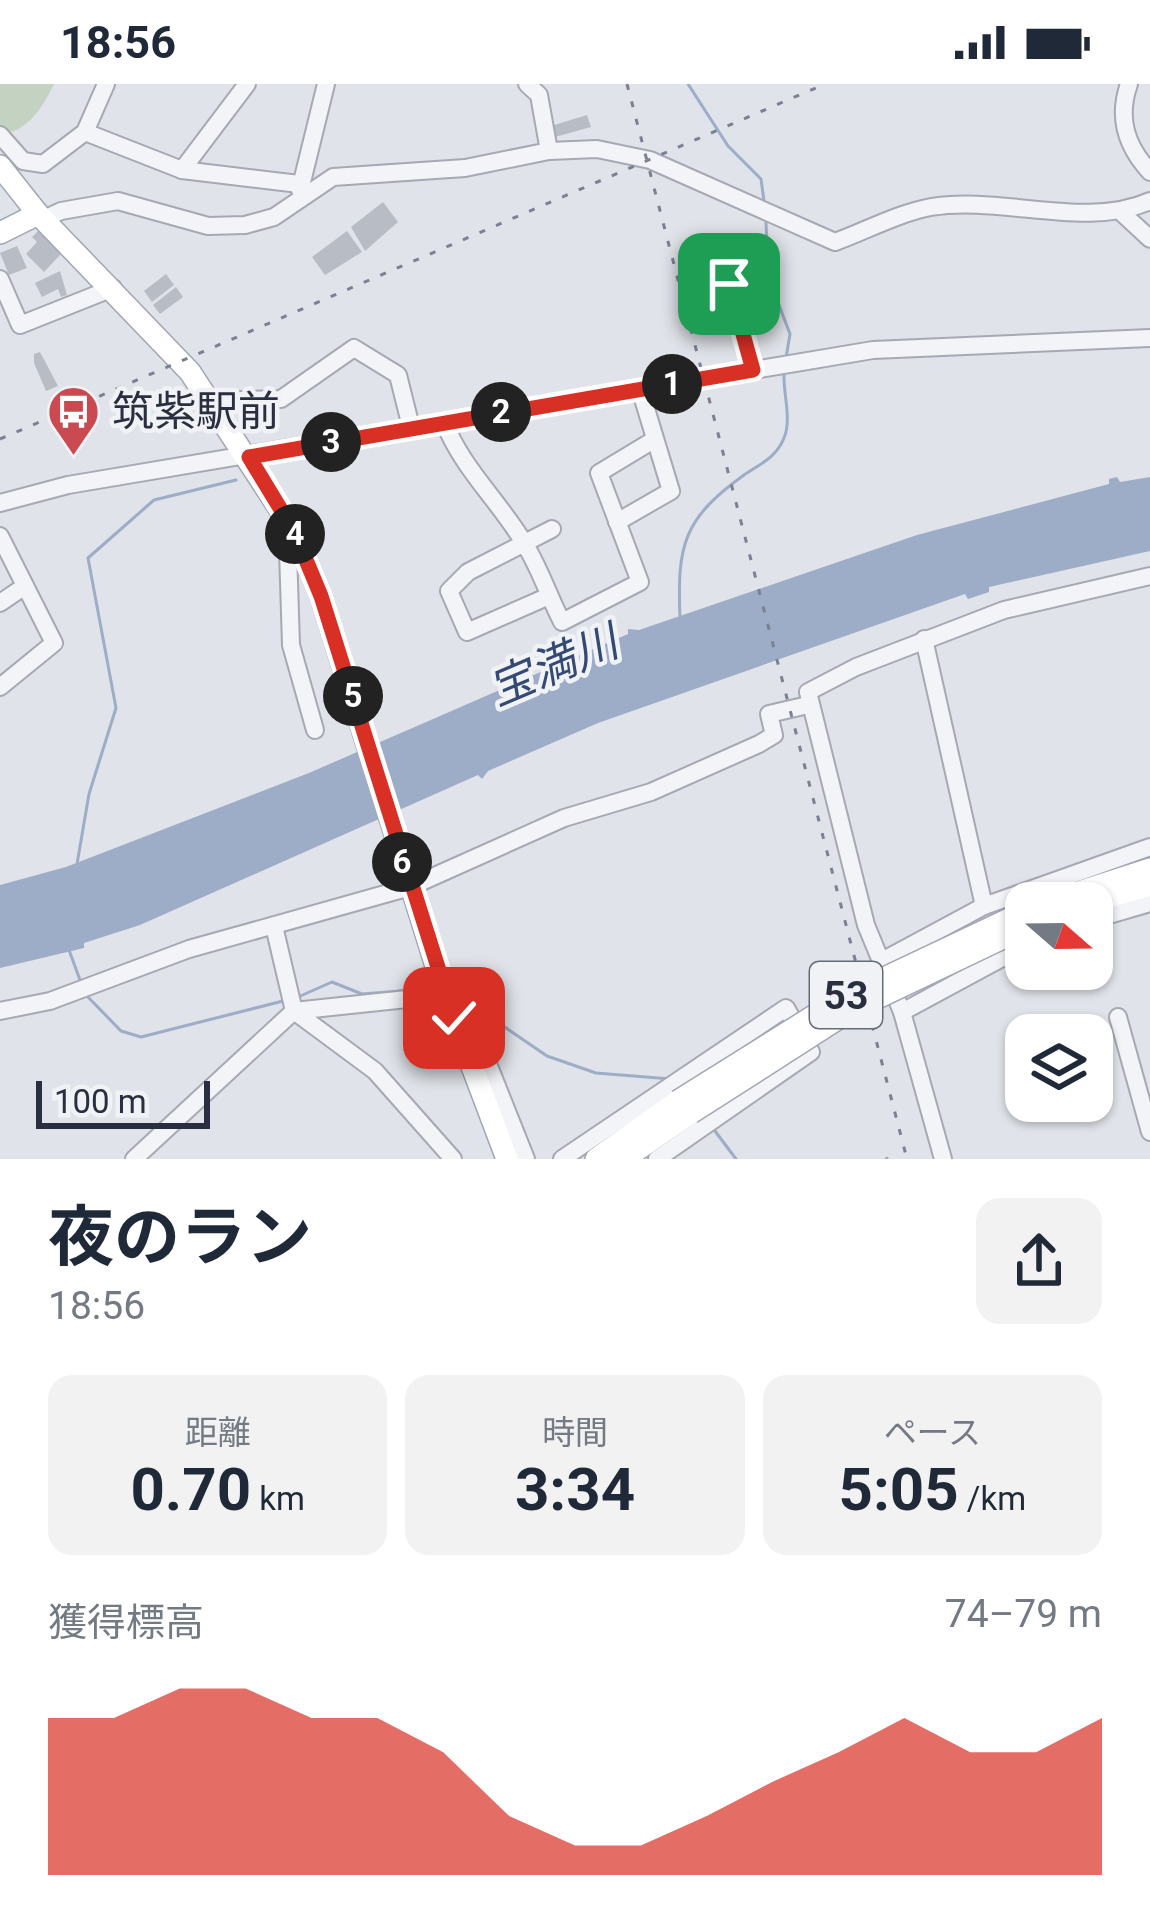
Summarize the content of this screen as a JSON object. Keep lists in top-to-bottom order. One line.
{"streets":{"main road":["53"]},"water":["宝満川"],"places":{"bus stop":["筑紫駅前"]},"scale_bar":"100 m","north":"right","page":{"status":"18:56","pins":["1","2","3","4","5","6"],"scale":"100 m","heading":["夜のラン","18:56"],"stats":[["距離","0.70 km"],["時間","3:34"],["ペース","5:05 /km"]],"chart":["獲得標高","74–79 m"]}}
